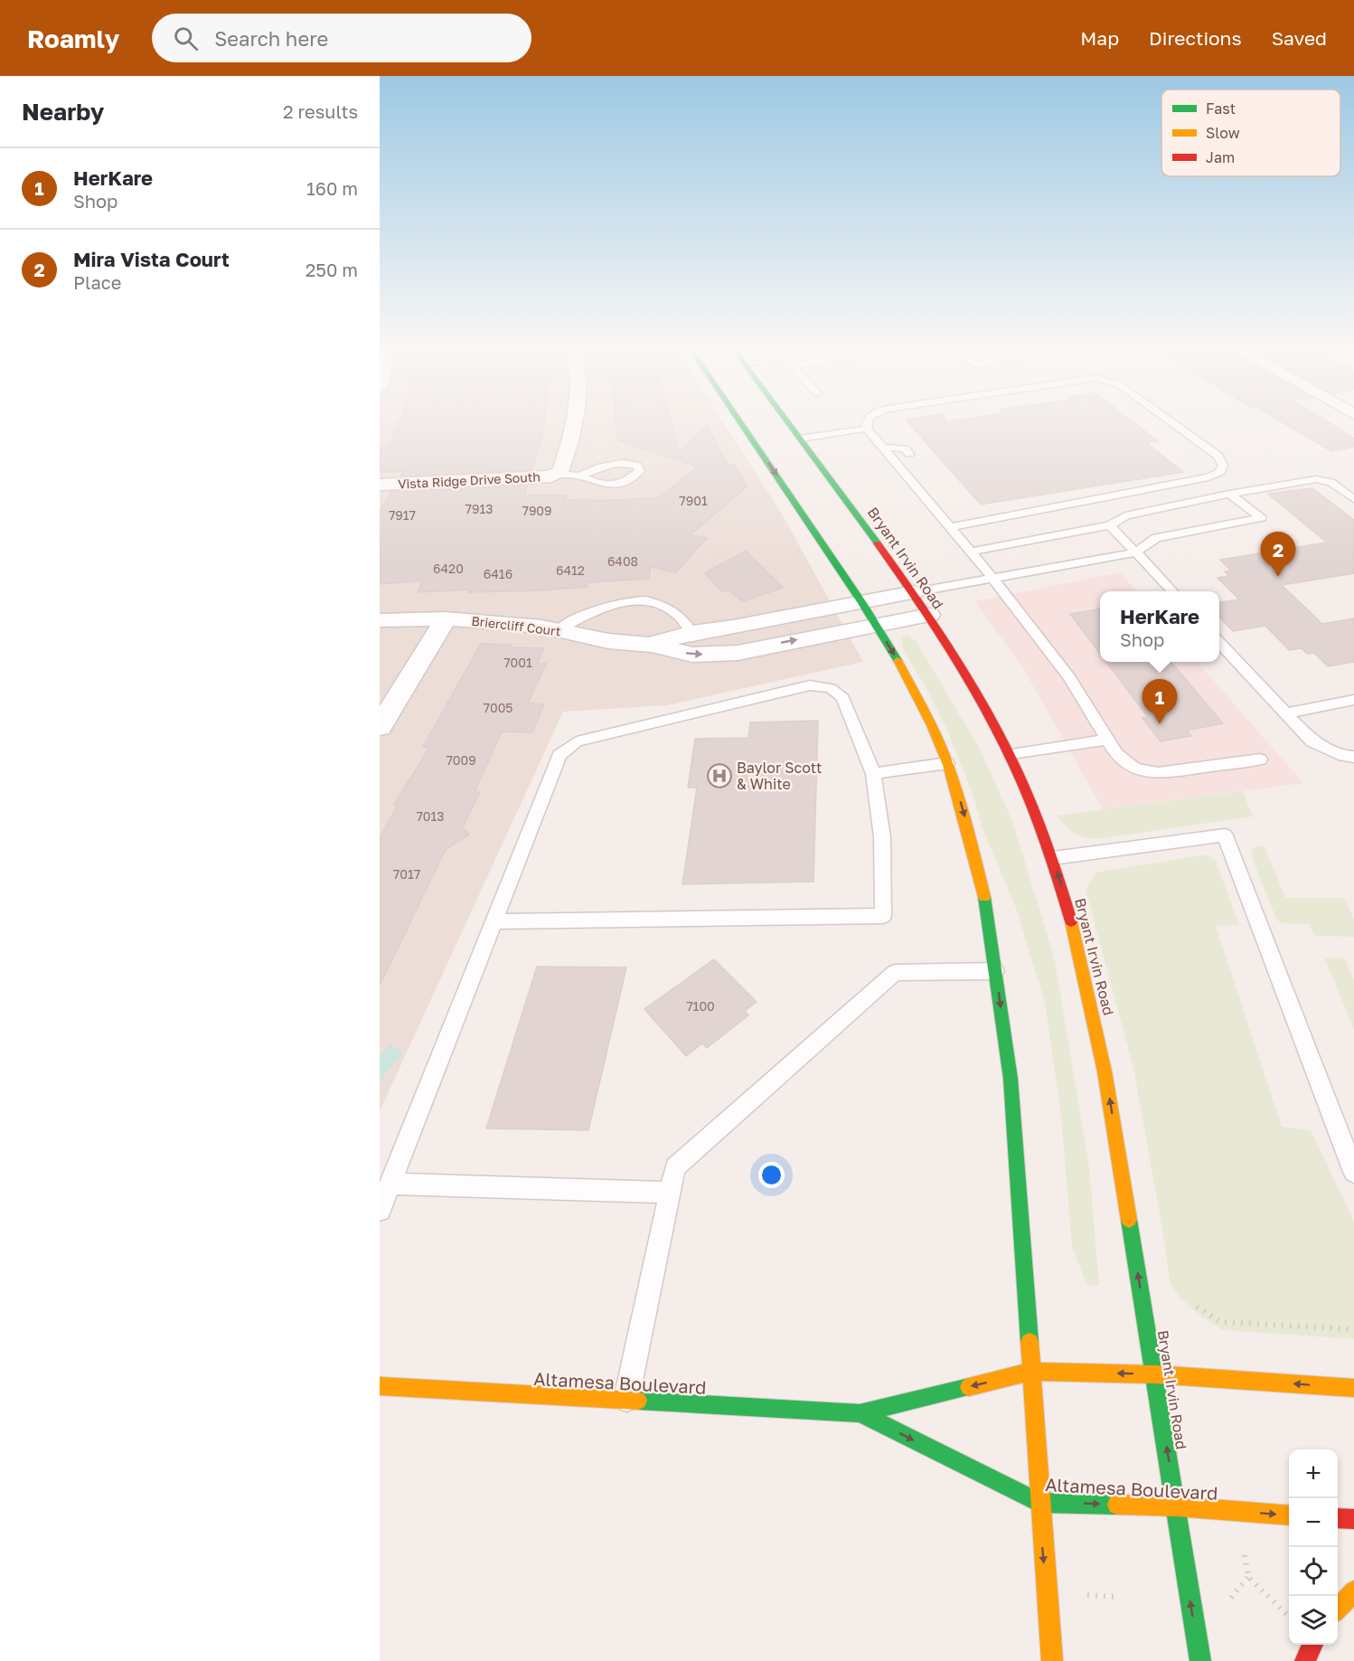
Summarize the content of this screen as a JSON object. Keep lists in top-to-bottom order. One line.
{"streets":{"main road":["Bryant Irvin Road","Altamesa Boulevard"],"street":["Vista Ridge Drive South","Briercliff Court"]},"crossings":[["Bryant Irvin Road","Briercliff Court"],["Bryant Irvin Road","Altamesa Boulevard"]],"places":{"hospital":["Baylor Scott & White"]},"house_numbers":["7901","7913","7909","7917","6408","6420","6412","6416","7001","7005","7009","7013","7017","7100"],"legend":["Fast","Slow","Jam"],"page":{"header":"Roamly","search":"Search here","nav":["Map","Directions","Saved"],"heading":["Nearby","2 results"],"list":[{"mark":"1","name":"HerKare","note":"Shop","value":"160 m"},{"mark":"2","name":"Mira Vista Court","note":"Place","value":"250 m"}],"pins":["2","1"],"popup":["HerKare","Shop"],"map_buttons":["+","−"]}}
